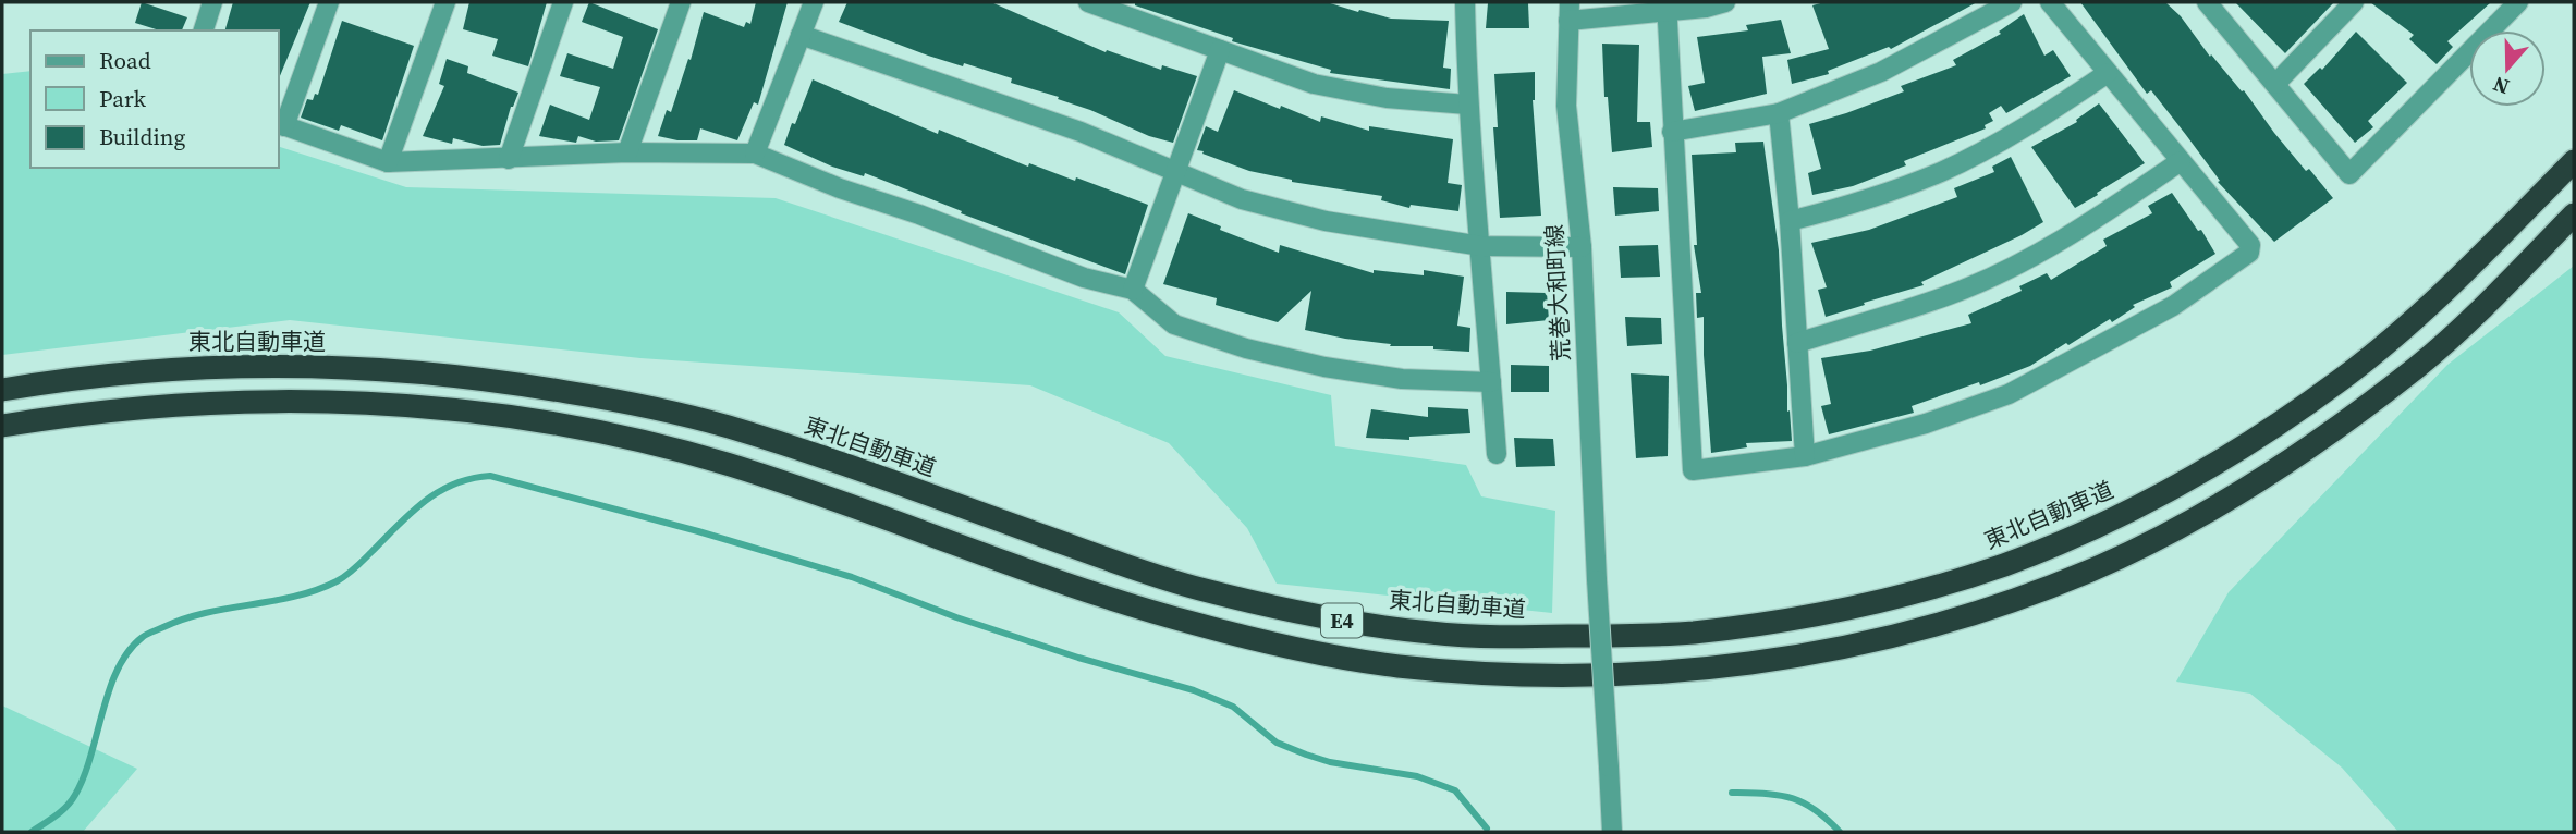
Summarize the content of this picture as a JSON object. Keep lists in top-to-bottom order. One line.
{"streets":{"highway":["東北自動車道","E4"],"street":["荒巻大和町線"]},"legend":["Road","Park","Building"],"north":"bottom"}
